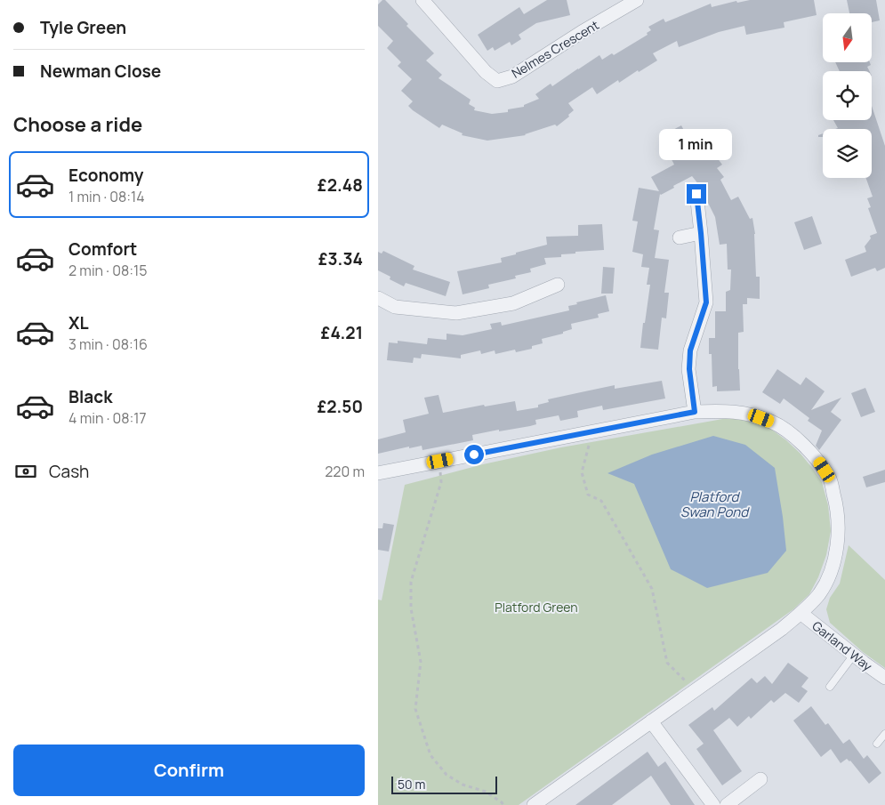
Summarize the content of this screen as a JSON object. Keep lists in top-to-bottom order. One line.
{"streets":{"street":["Nelmes Crescent","Garland Way"]},"water":["Platford Swan Pond"],"parks":["Platford Green"],"scale_bar":"50 m","north":"bottom","page":{"banner":["Tyle Green","Newman Close"],"heading":"Choose a ride","bubble":"1 min","list":[{"name":"Economy","note":"1 min · 08:14","value":"£2.48"},{"name":"Comfort","note":"2 min · 08:15","value":"£3.34"},{"name":"XL","note":"3 min · 08:16","value":"£4.21"},{"name":"Black","note":"4 min · 08:17","value":"£2.50"}],"pay":["Cash","220 m"],"buttons":"Confirm","scale":"50 m"}}
